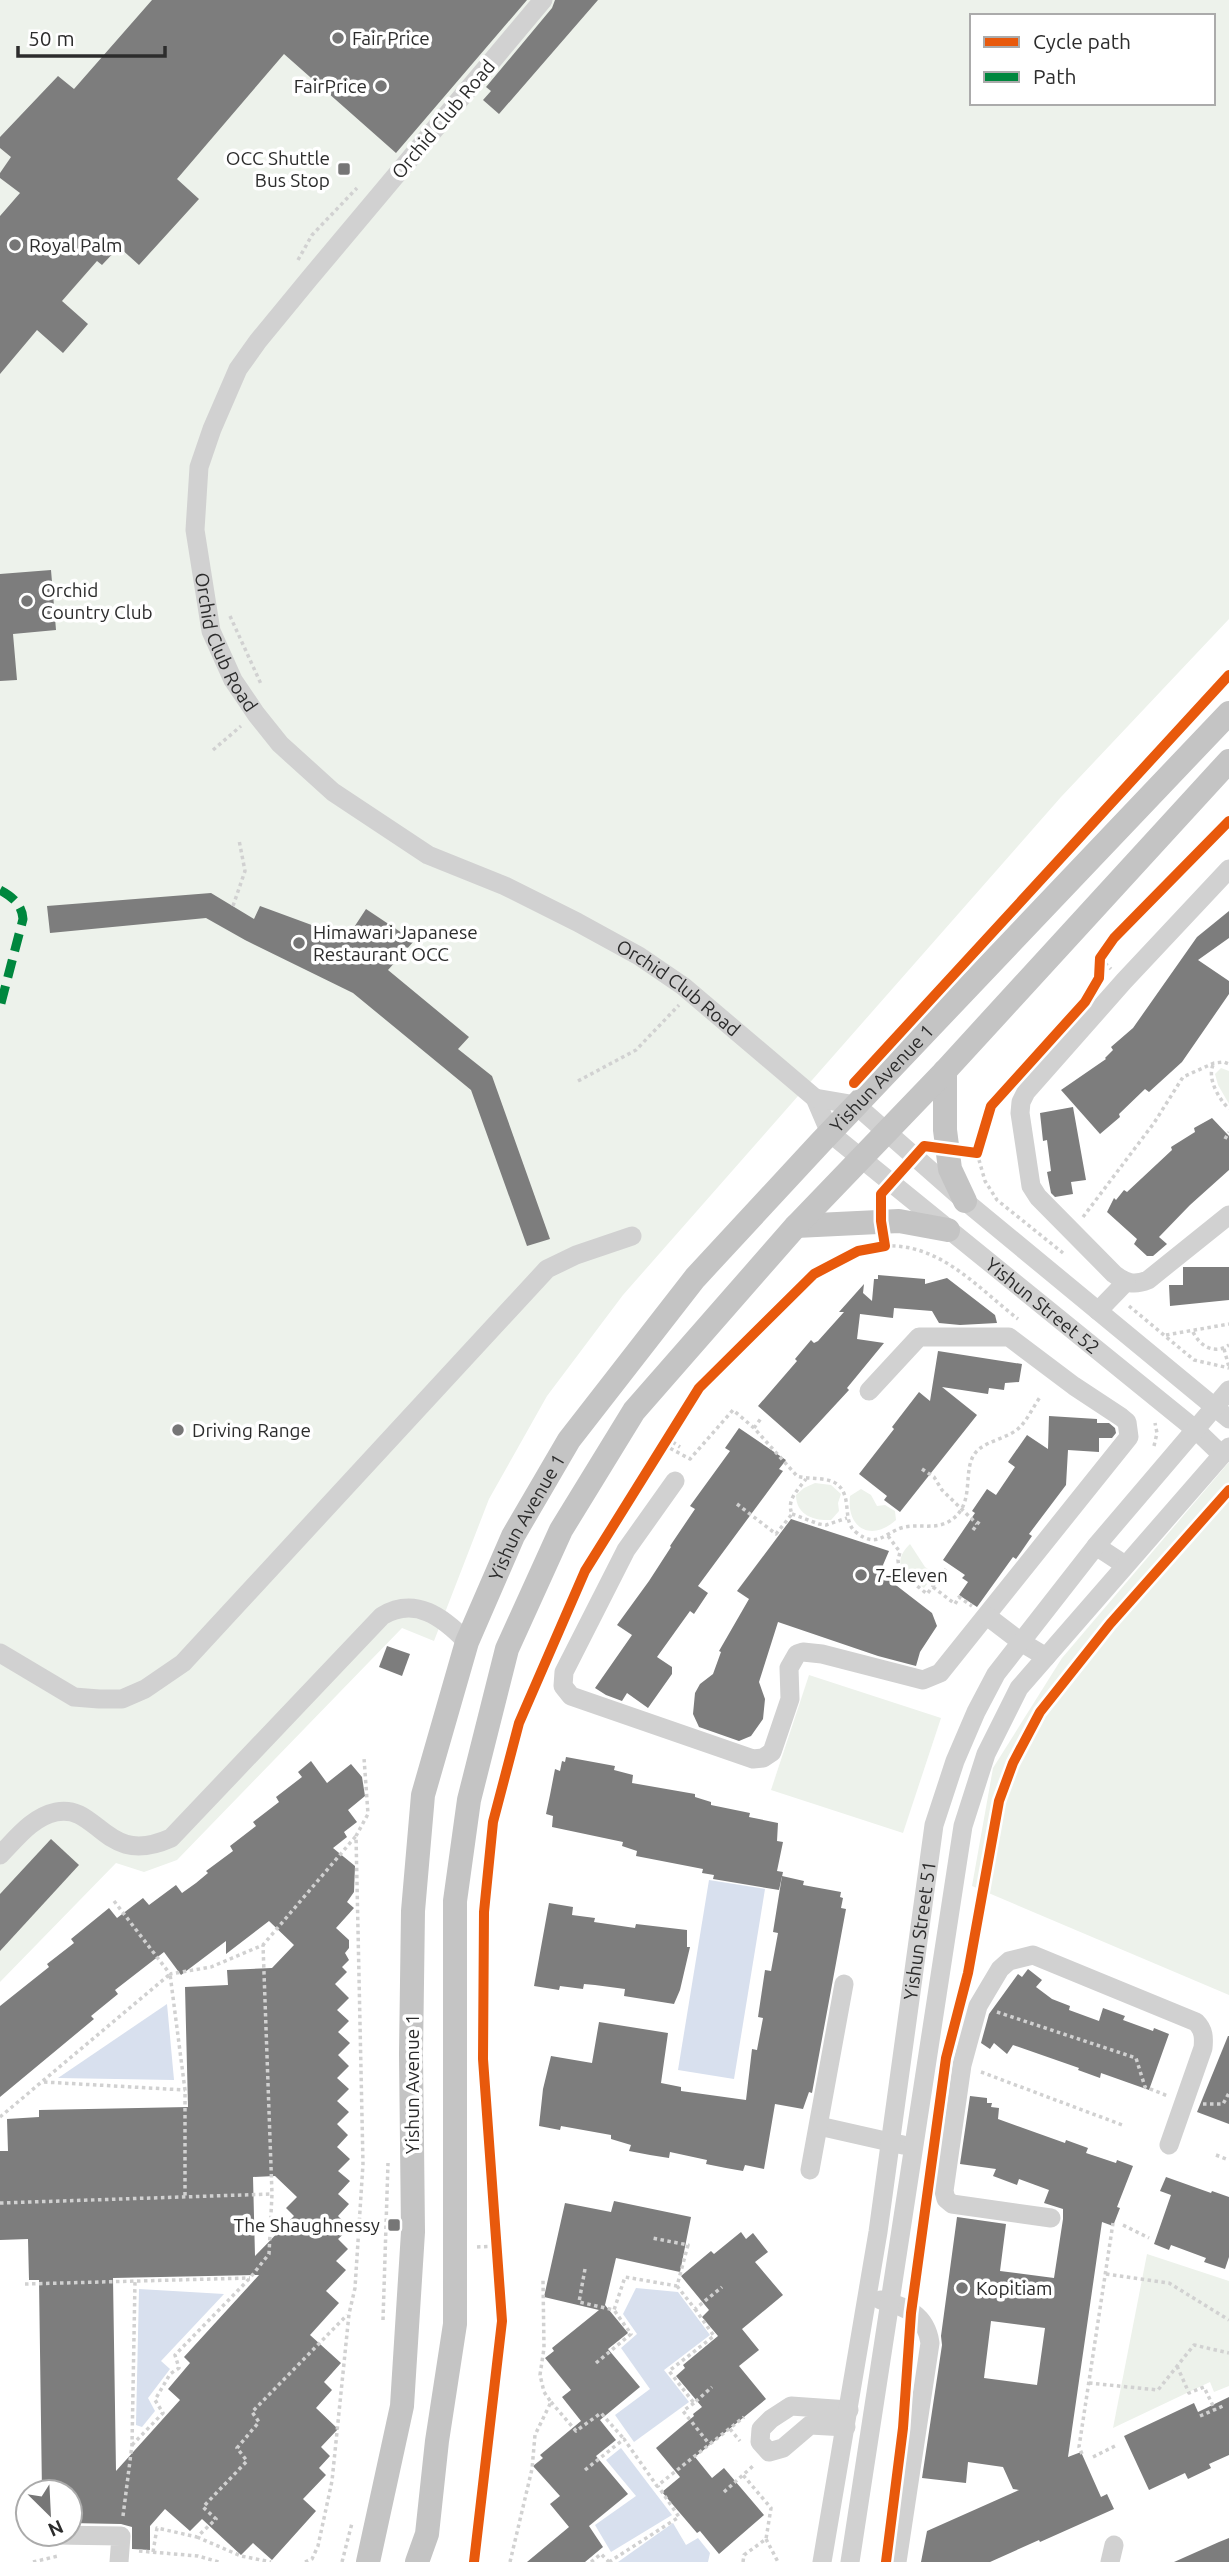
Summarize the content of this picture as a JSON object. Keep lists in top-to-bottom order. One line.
{"streets":{"main road":["Yishun Avenue 1"],"street":["Orchid Club Road","Yishun Street 52","Yishun Street 51"]},"crossings":[["Orchid Club Road","Yishun Avenue 1"],["Orchid Club Road","Yishun Street 52"],["Yishun Avenue 1","Yishun Street 52"],["Yishun Street 52","Yishun Street 51"]],"places":{"other":["Fair Price","FairPrice","Royal Palm","Orchid Country Club","Himawari Japanese Restaurant OCC","Driving Range","7-Eleven","Kopitiam"],"transit":["OCC Shuttle Bus Stop","The Shaughnessy"]},"legend":["Cycle path","Path"],"scale_bar":"50 m","north":"bottom right"}
